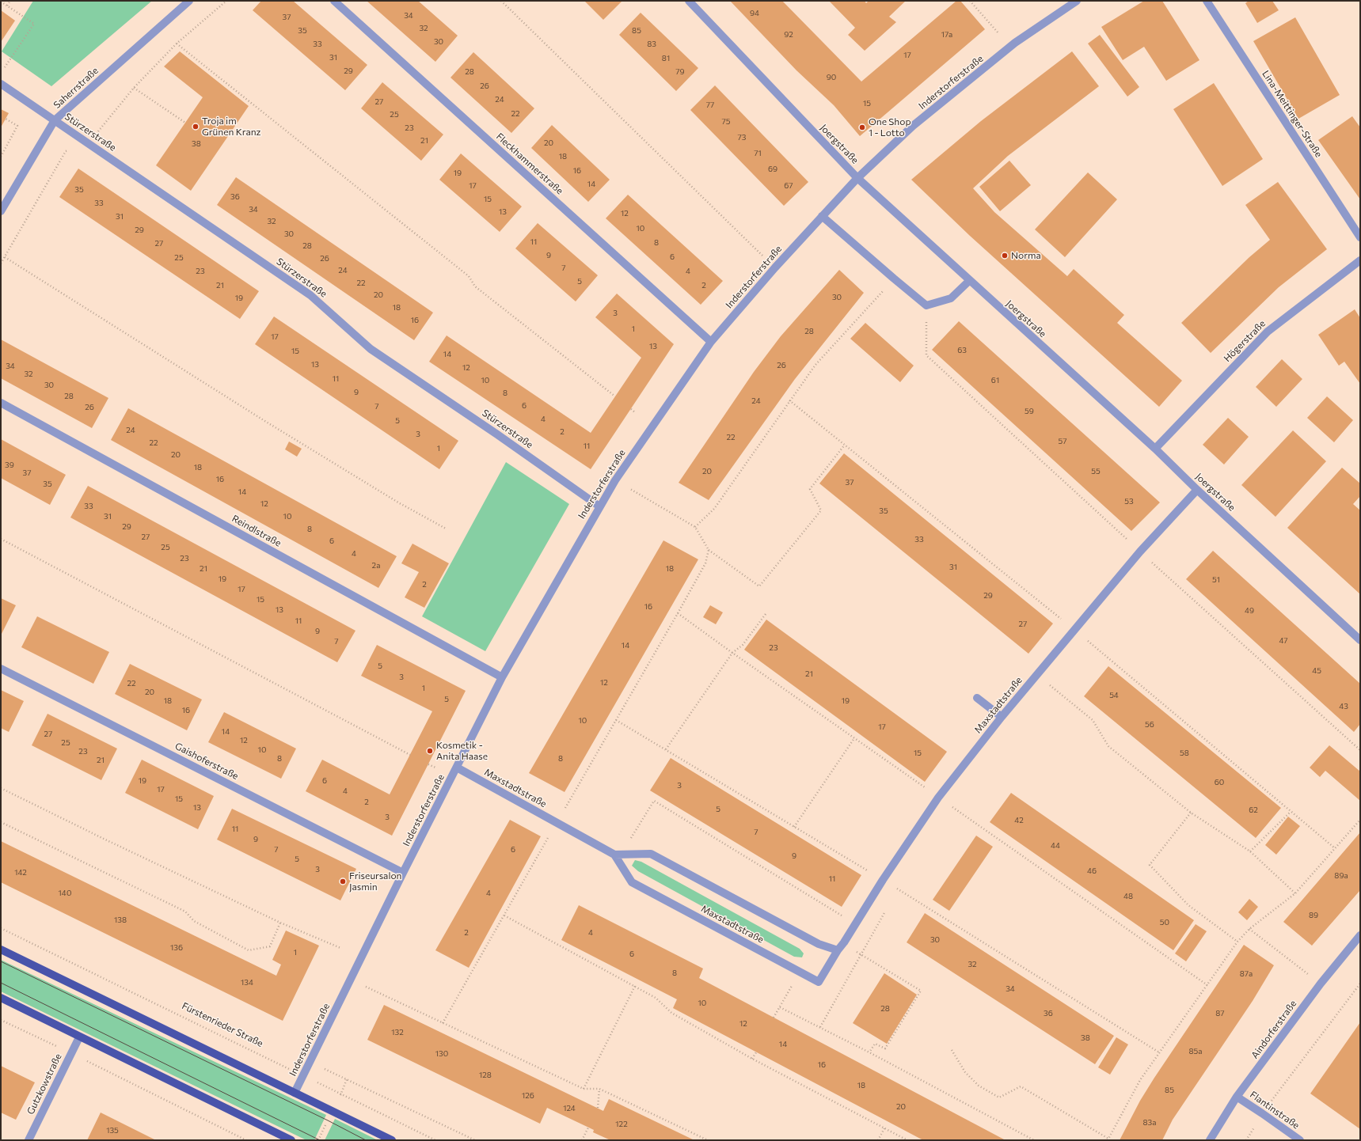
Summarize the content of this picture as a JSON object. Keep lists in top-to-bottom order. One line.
{"streets":{"street":["Inderstorferstraße","Saherrstraße","Lina-Meittinger-Straße","Stürzerstraße","Joergstraße","Fleckhammerstraße","Högerstraße","Reindlstraße","Maxstadtstraße","Gaishoferstraße","Aindorferstraße","Gutzkowstraße","Flantinstraße"],"path":["Fürstenrieder Straße"]},"crossings":[["Inderstorferstraße","Stürzerstraße"],["Inderstorferstraße","Joergstraße"],["Inderstorferstraße","Fleckhammerstraße"],["Inderstorferstraße","Reindlstraße"],["Inderstorferstraße","Maxstadtstraße"],["Inderstorferstraße","Gaishoferstraße"],["Inderstorferstraße","Fürstenrieder Straße"],["Saherrstraße","Stürzerstraße"],["Joergstraße","Högerstraße"],["Joergstraße","Maxstadtstraße"],["Aindorferstraße","Flantinstraße"]],"places":["Troja im Grünen Kranz","One Shop 1 - Lotto","Norma","Kosmetik - Anita Haase","Friseursalon Jasmin"],"house_numbers":["94","34","37","32","35","85","92","17a","30","33","83","17","31","81","29","28","79","90","26","24","27","15","77","22","25","75","23","73","21","20","38","71","18","69","16","19","14","17","67","35","36","15","33","34","13","12","31","32","10","29","30","11","8","27","28","9","6","25","26","7","24","23","4","5","22","21","2","20","30","19","18","3","16","1","28","17","13","63","15","14","13","26","34","12","32","11","10","61","30","9","8","28","24","6","7","26","59","4","5","24","2","3","22","57","22","11","1","20","39","18","20","55","37","16","37","35","14","53","12","33","35","31","10","29","8","27","33","6","25","4","23","2a","31","21","18","19","51","2","17","29","15","16","13","49","11","27","9","47","7","14","23","5","45","21","3","12","22","1","20","54","5","18","19","43","16","10","56","17","14","27","12","25","10","23","15","58","8","8","21","19","6","60","3","17","4","15","2","13","5","62","3","42","11","7","9","44","7","6","9","5","3","46","142","89a","11","140","4","48","89","138","50","2","4","30","136","1","6","32","8","87a","134","34","10","28","36","87","12","132","38","14","85a","130","16","128","18","85","126","20","124","83a","122","135"]}
